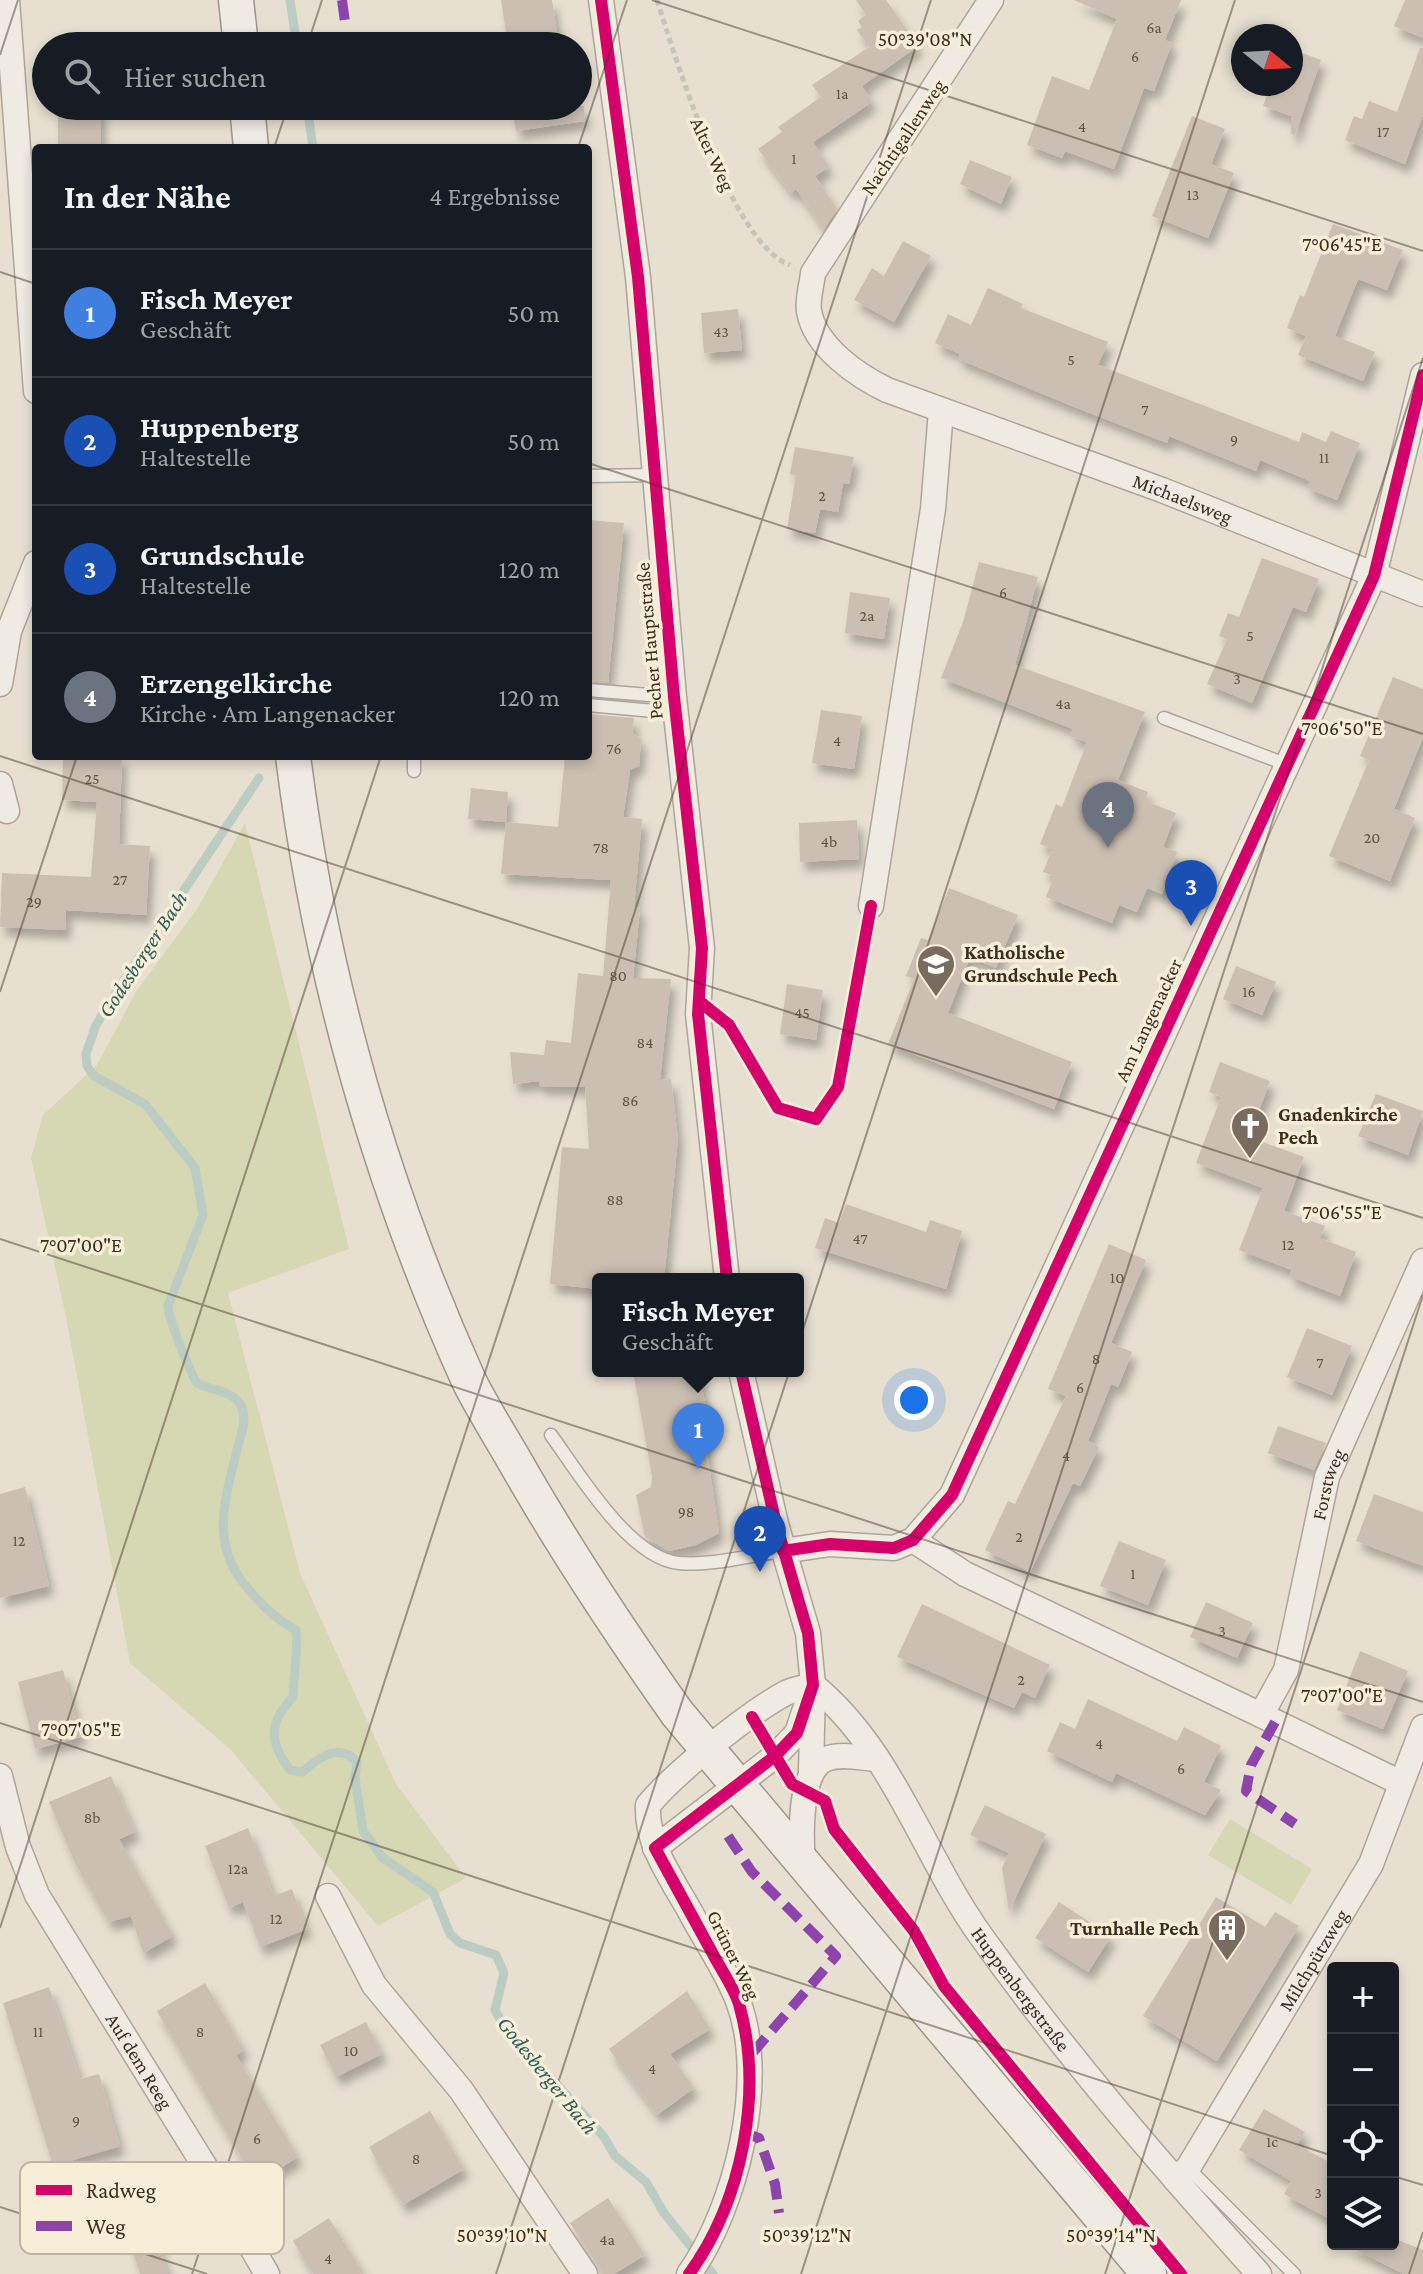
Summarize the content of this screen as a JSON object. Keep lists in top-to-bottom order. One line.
{"streets":{"street":["Nachtigallenweg","Michaelsweg","Pecher Hauptstraße","Am Langenacker","Forstweg","Grüner Weg","Milchpützweg","Huppenbergstraße","Auf dem Reeg"],"path":["Alter Weg"]},"crossings":[["Nachtigallenweg","Alter Weg"],["Nachtigallenweg","Michaelsweg"],["Alter Weg","Michaelsweg"],["Michaelsweg","Am Langenacker"],["Milchpützweg","Huppenbergstraße"]],"water":["Godesberger Bach"],"places":{"school or university":["Katholische Grundschule Pech"],"church":["Gnadenkirche Pech"],"building":["Turnhalle Pech"]},"house_numbers":["6a","6","1a","4","17","1","13","43","5","7","9","11","2","6","2a","5","3","4a","4","76","25","20","4b","78","27","29","80","16","45","84","86","88","47","12","10","8","7","6","4","98","2","12","1","3","2","4","6","8b","12a","12","11","8","10","4","9","6","1c","8","3","4a","4"],"legend":["Radweg","Weg"],"north":"right","page":{"search":"Hier suchen","heading":["In der Nähe","4 Ergebnisse"],"list":[{"mark":"1","name":"Fisch Meyer","note":"Geschäft","value":"50 m"},{"mark":"2","name":"Huppenberg","note":"Haltestelle","value":"50 m"},{"mark":"3","name":"Grundschule","note":"Haltestelle","value":"120 m"},{"mark":"4","name":"Erzengelkirche","note":"Kirche · Am Langenacker","value":"120 m"}],"pins":["4","3","1","2"],"popup":["Fisch Meyer","Geschäft"],"map_buttons":["+","−"]},"coordinates":["50°39'08\"N","7°06'45\"E","7°06'50\"E","7°06'55\"E","7°07'00\"E","7°07'05\"E","50°39'10\"N","50°39'12\"N","50°39'14\"N"]}
